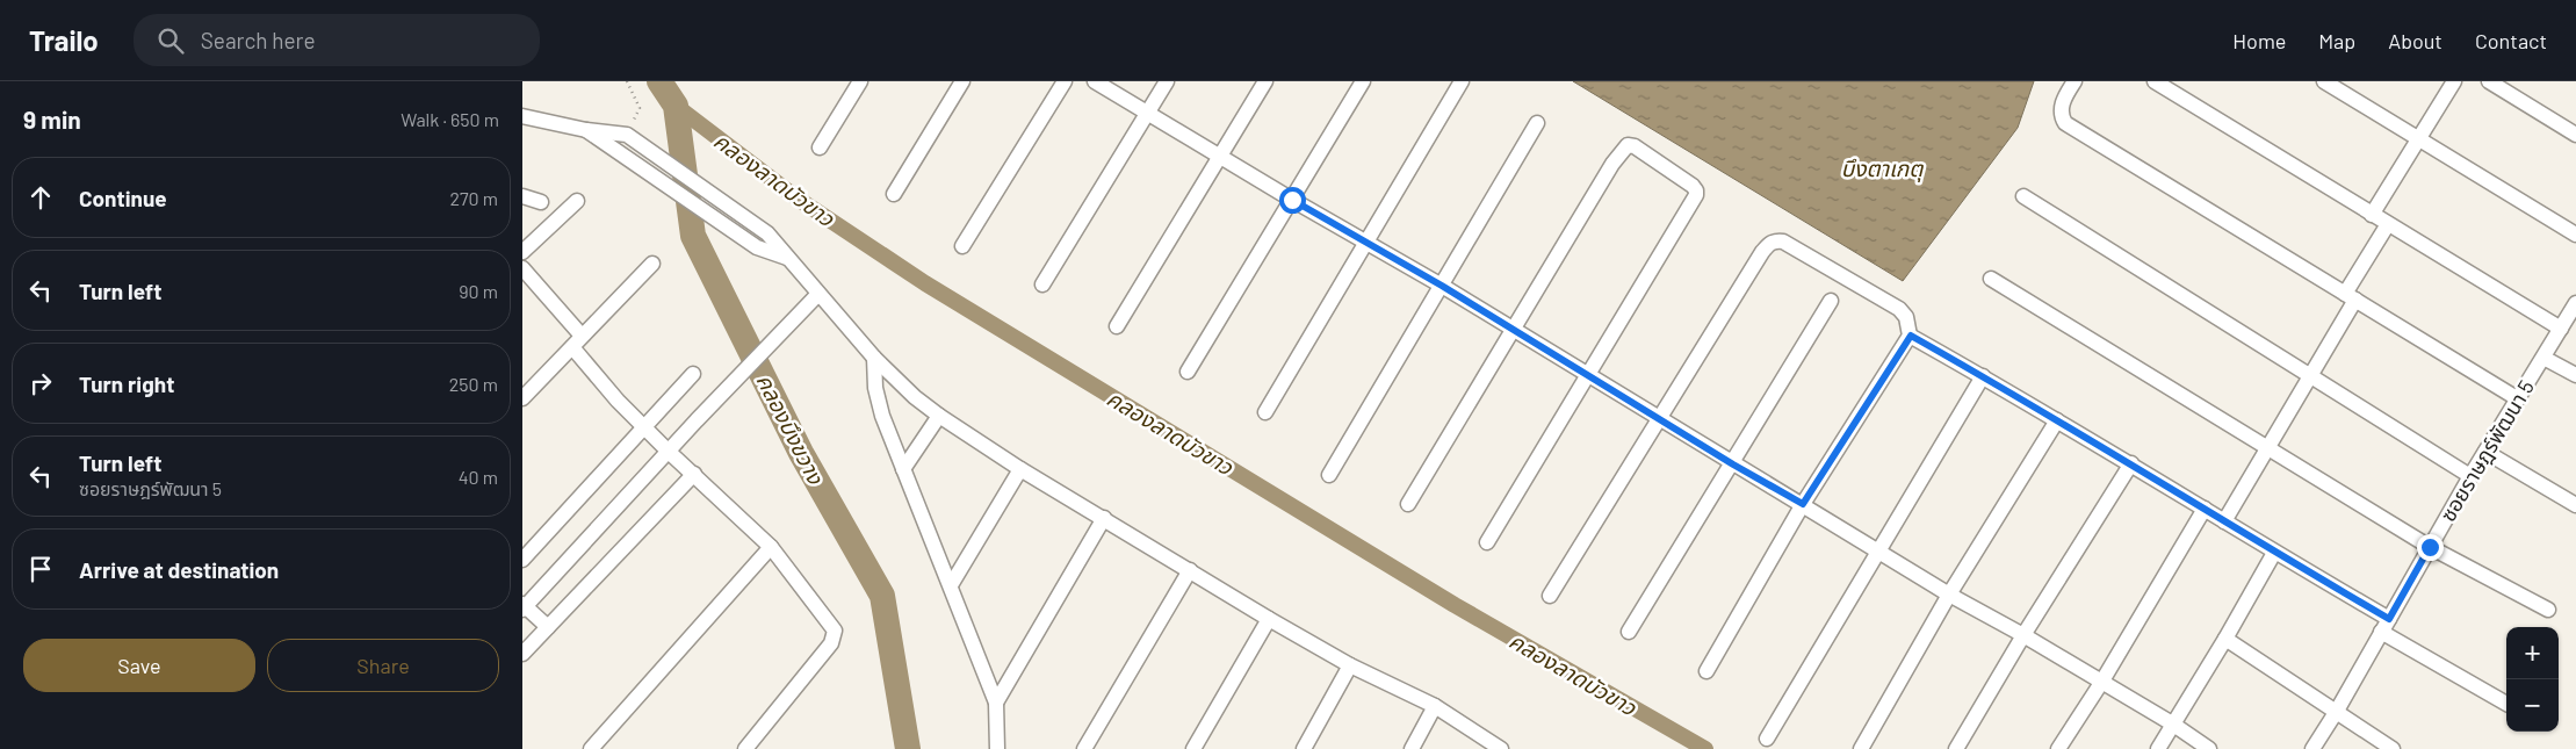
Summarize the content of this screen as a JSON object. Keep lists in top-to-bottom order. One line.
{"streets":{"street":["ซอยราษฎร์พัฒนา 5"]},"water":["บึงตาเกตุ","คลองลาดบัวขาว","คลองบึงขวาง"],"page":{"header":"Trailo","search":"Search here","nav":["Home","Map","About","Contact"],"heading":["9 min","Walk · 650 m"],"list":[["Continue","270 m"],["Turn left","90 m"],["Turn right","250 m"],["Turn left","ซอยราษฎร์พัฒนา 5","40 m"],"Arrive at destination"],"buttons":["Save","Share"],"map_buttons":["+","−"]}}
